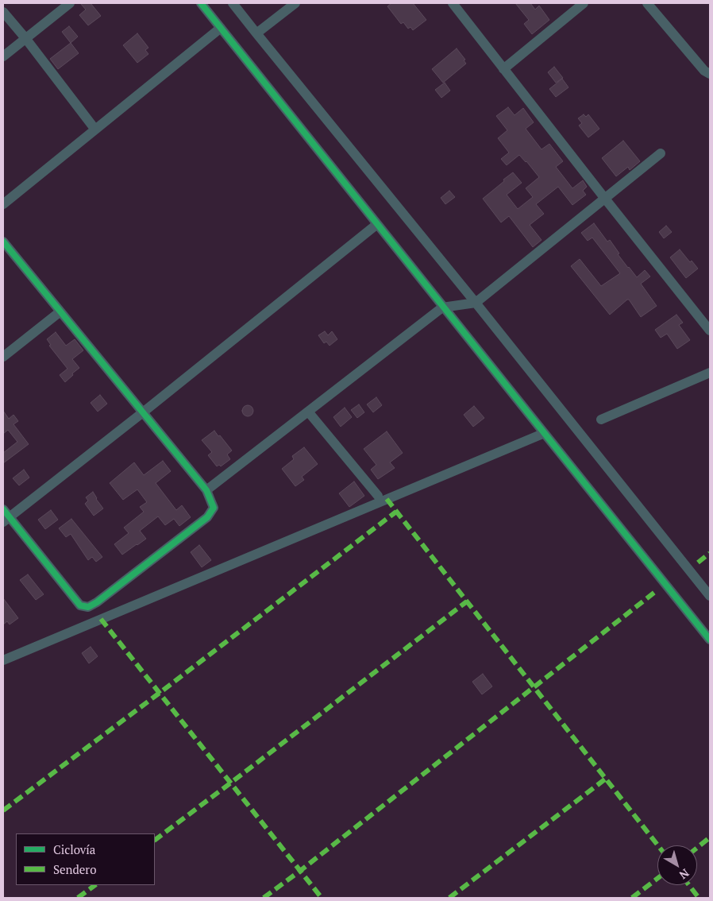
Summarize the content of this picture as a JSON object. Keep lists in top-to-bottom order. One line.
{"legend":["Ciclovía","Sendero"],"north":"bottom right"}
